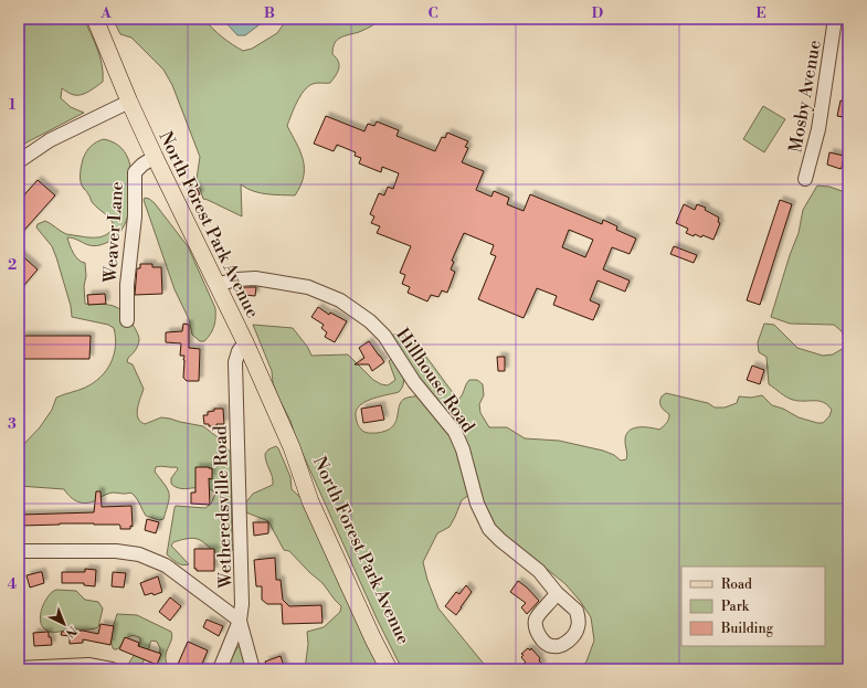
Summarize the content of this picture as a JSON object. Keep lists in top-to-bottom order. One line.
{"streets":{"main road":["North Forest Park Avenue"],"street":["Mosby Avenue","Weaver Lane","Hillhouse Road","Wetheredsville Road"]},"crossings":[["North Forest Park Avenue","Weaver Lane"],["North Forest Park Avenue","Hillhouse Road"],["North Forest Park Avenue","Wetheredsville Road"]],"legend":["Road","Park","Building"],"north":"bottom right","grid":{"columns":["A","B","C","D","E"],"rows":["1","2","3","4"]}}
